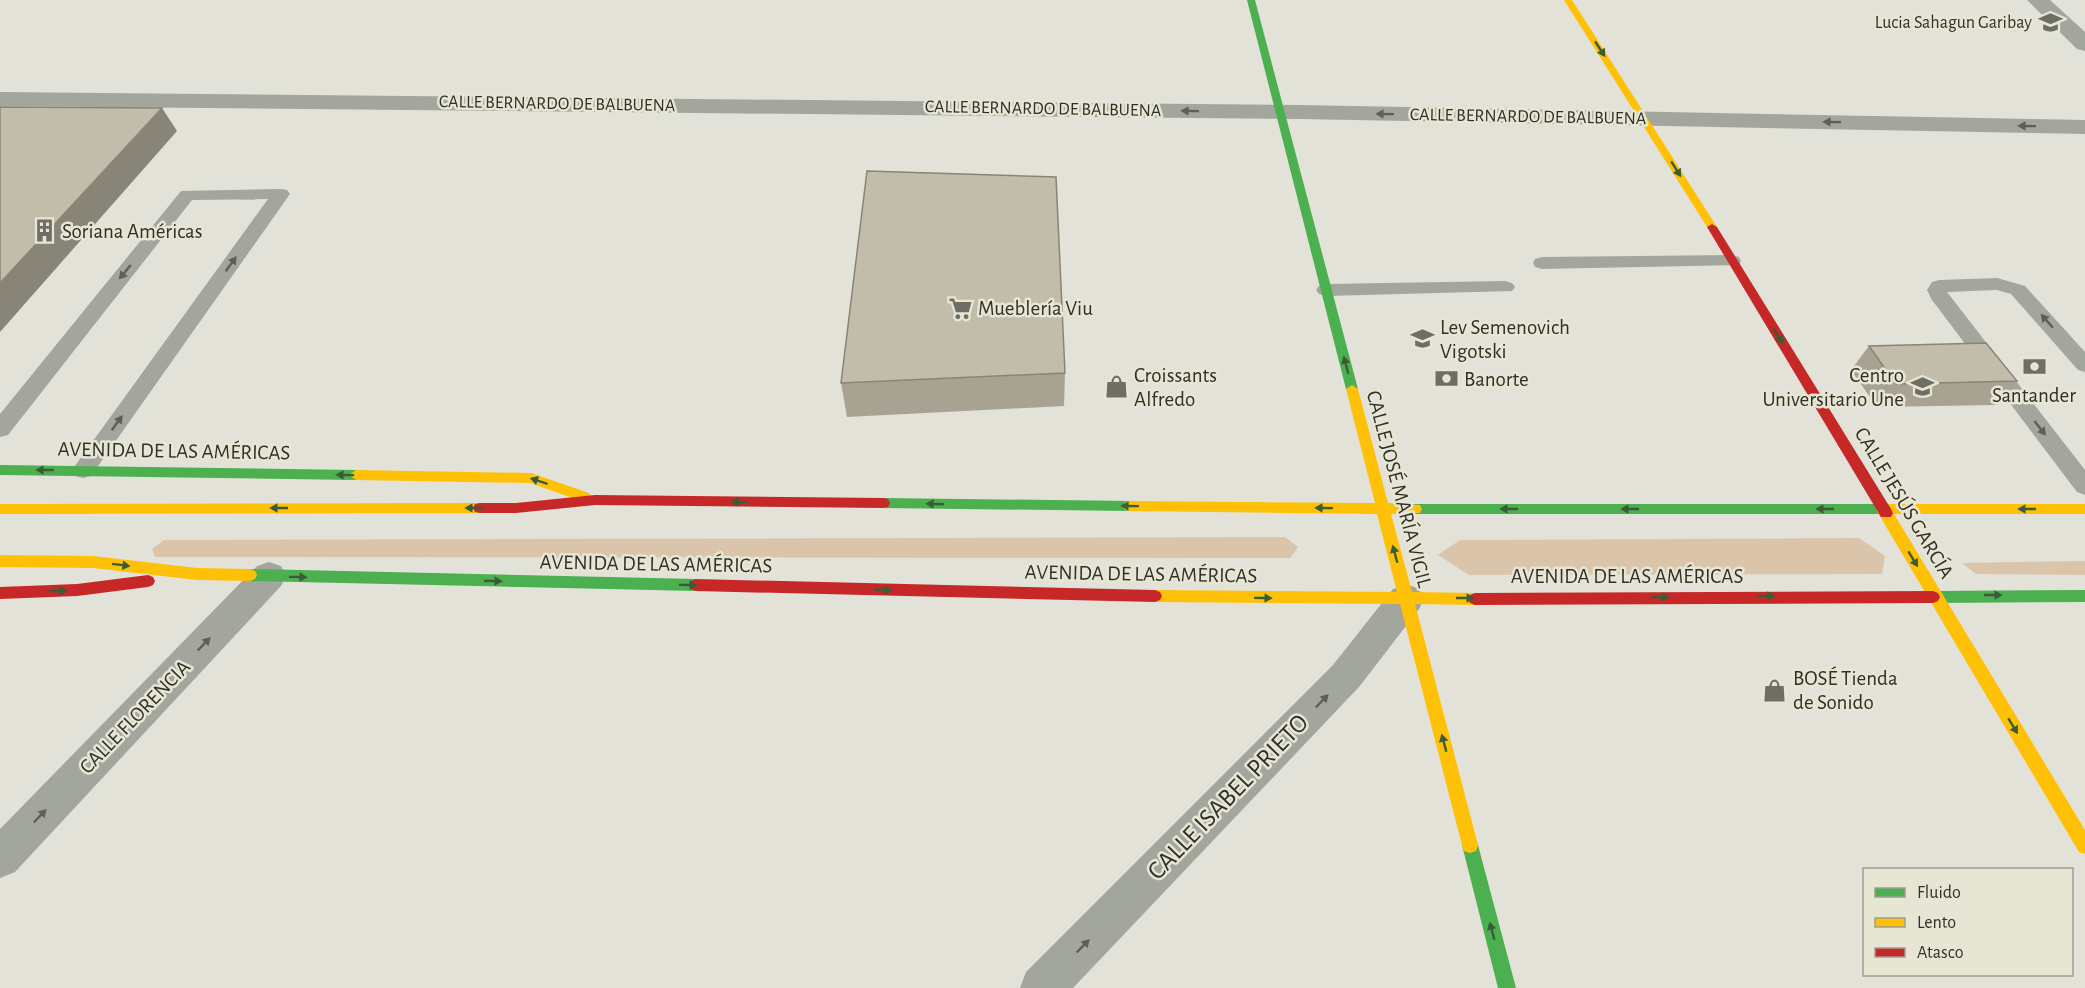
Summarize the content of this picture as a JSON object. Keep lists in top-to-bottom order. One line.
{"streets":{"main road":["AVENIDA DE LAS AMÉRICAS","CALLE JOSÉ MARÍA VIGIL","CALLE JESÚS GARCÍA"],"street":["CALLE BERNARDO DE BALBUENA","CALLE FLORENCIA","CALLE ISABEL PRIETO"]},"crossings":[["CALLE BERNARDO DE BALBUENA","CALLE JOSÉ MARÍA VIGIL"],["CALLE BERNARDO DE BALBUENA","CALLE JESÚS GARCÍA"],["AVENIDA DE LAS AMÉRICAS","CALLE JOSÉ MARÍA VIGIL"],["AVENIDA DE LAS AMÉRICAS","CALLE JESÚS GARCÍA"],["AVENIDA DE LAS AMÉRICAS","CALLE FLORENCIA"],["AVENIDA DE LAS AMÉRICAS","CALLE ISABEL PRIETO"],["CALLE JOSÉ MARÍA VIGIL","CALLE ISABEL PRIETO"]],"one_way":["CALLE BERNARDO DE BALBUENA","CALLE JOSÉ MARÍA VIGIL","CALLE JESÚS GARCÍA","CALLE FLORENCIA","CALLE ISABEL PRIETO"],"places":{"school or university":["Lucia Sahagun Garibay","Lev Semenovich Vigotski","Centro Universitario Une"],"building":["Soriana Américas"],"supermarket":["Mueblería Viu"],"bank":["Santander","Banorte"],"shop":["Croissants Alfredo","BOSÉ Tienda de Sonido"]},"legend":["Fluido","Lento","Atasco"]}
